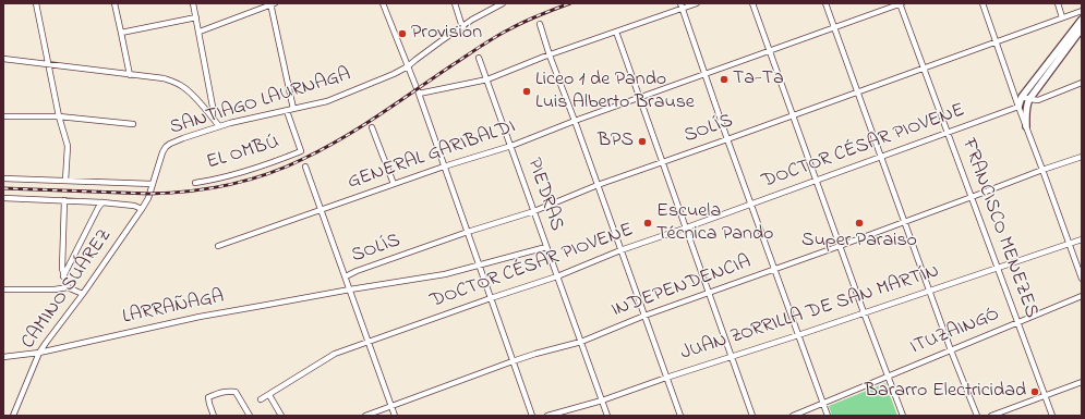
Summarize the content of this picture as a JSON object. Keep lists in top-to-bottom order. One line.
{"streets":{"street":["SANTIAGO LAURNAGA","SOLÍS","DOCTOR CÉSAR PIOVENE","EL OMBÚ","GENERAL GARIBALDI","PIEDRAS","FRANCISCO MENEZES","INDEPENDENCIA","CAMINO SUÁREZ","LARRAÑAGA","JUAN ZORRILLA DE SAN MARTÍN","ITUZAINGÓ"]},"crossings":[["SANTIAGO LAURNAGA","EL OMBÚ"],["SANTIAGO LAURNAGA","CAMINO SUÁREZ"],["SOLÍS","PIEDRAS"],["SOLÍS","FRANCISCO MENEZES"],["DOCTOR CÉSAR PIOVENE","PIEDRAS"],["DOCTOR CÉSAR PIOVENE","FRANCISCO MENEZES"],["GENERAL GARIBALDI","PIEDRAS"],["GENERAL GARIBALDI","FRANCISCO MENEZES"],["PIEDRAS","INDEPENDENCIA"],["PIEDRAS","LARRAÑAGA"],["PIEDRAS","JUAN ZORRILLA DE SAN MARTÍN"],["FRANCISCO MENEZES","INDEPENDENCIA"],["FRANCISCO MENEZES","JUAN ZORRILLA DE SAN MARTÍN"],["FRANCISCO MENEZES","ITUZAINGÓ"],["CAMINO SUÁREZ","LARRAÑAGA"]],"places":["Provisión","Ta-Ta","Liceo 1 de Pando Luis Alberto Brause","BPS","Escuela Técnica Pando","Super Paraiso","Bararro Electricidad"]}
